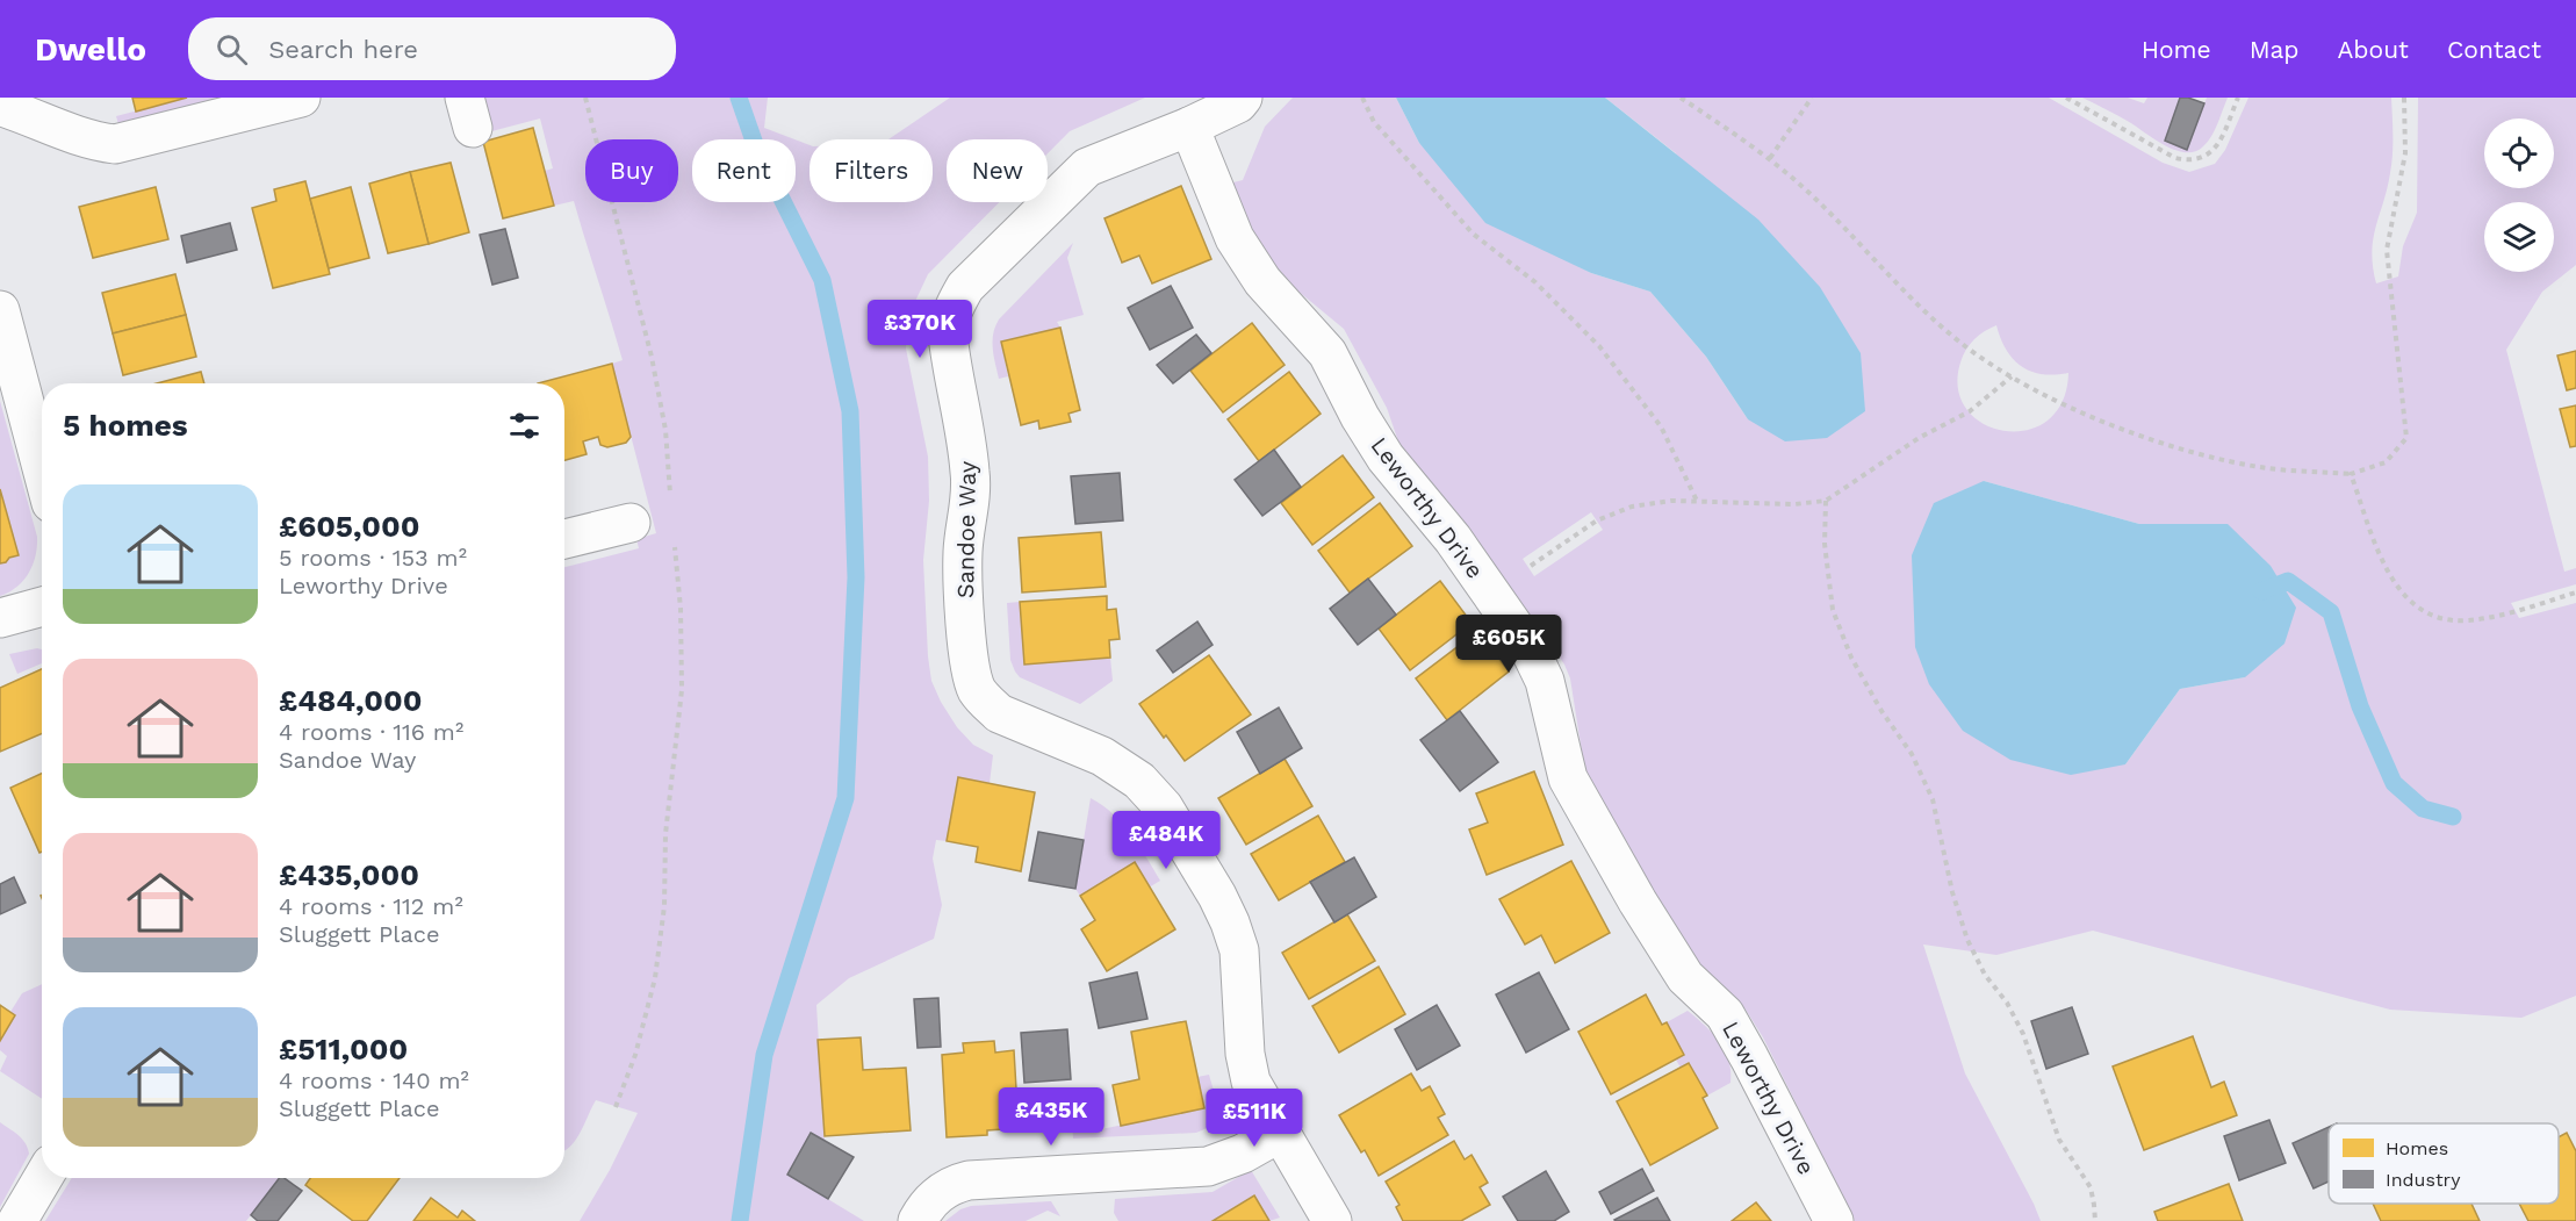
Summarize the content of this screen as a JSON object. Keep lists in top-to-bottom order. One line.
{"streets":{"street":["Leworthy Drive","Sandoe Way"]},"crossings":[["Leworthy Drive","Sandoe Way"]],"legend":["Homes","Industry"],"page":{"header":"Dwello","search":"Search here","nav":["Home","Map","About","Contact"],"chip":["Buy","Rent","Filters","New"],"price":["£370K","£605K","£484K","£435K","£511K"],"heading":"5 homes","list":[{"name":"£605,000","note":"5 rooms · 153 m² · Leworthy Drive"},{"name":"£484,000","note":"4 rooms · 116 m² · Sandoe Way"},{"name":"£435,000","note":"4 rooms · 112 m² · Sluggett Place"},{"name":"£511,000","note":"4 rooms · 140 m² · Sluggett Place"}]}}
